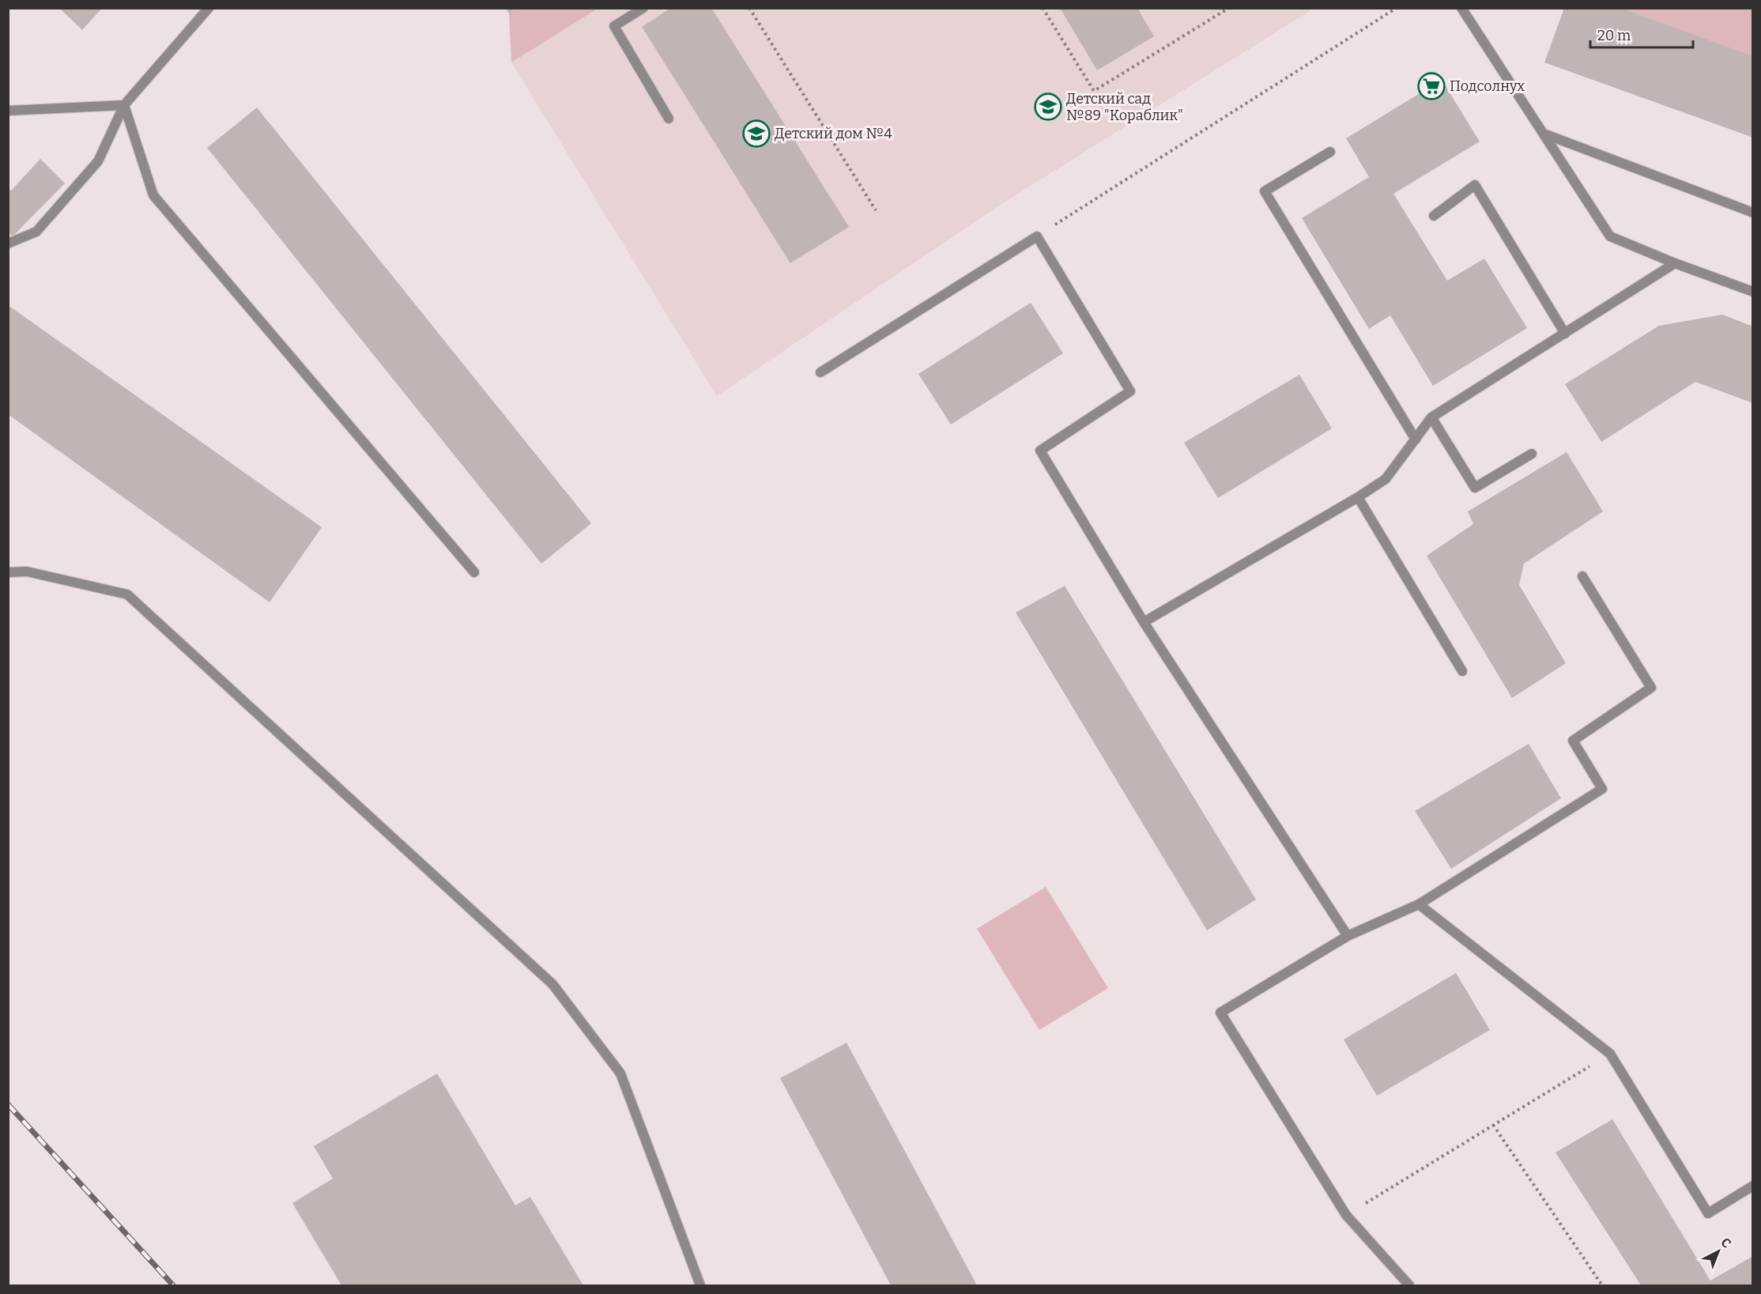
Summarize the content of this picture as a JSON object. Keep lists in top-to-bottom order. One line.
{"places":{"supermarket":["Подсолнух"],"school or university":["Детский сад №89 \"Кораблик\"","Детский дом №4"]},"scale_bar":"20 m","north":"top right"}
